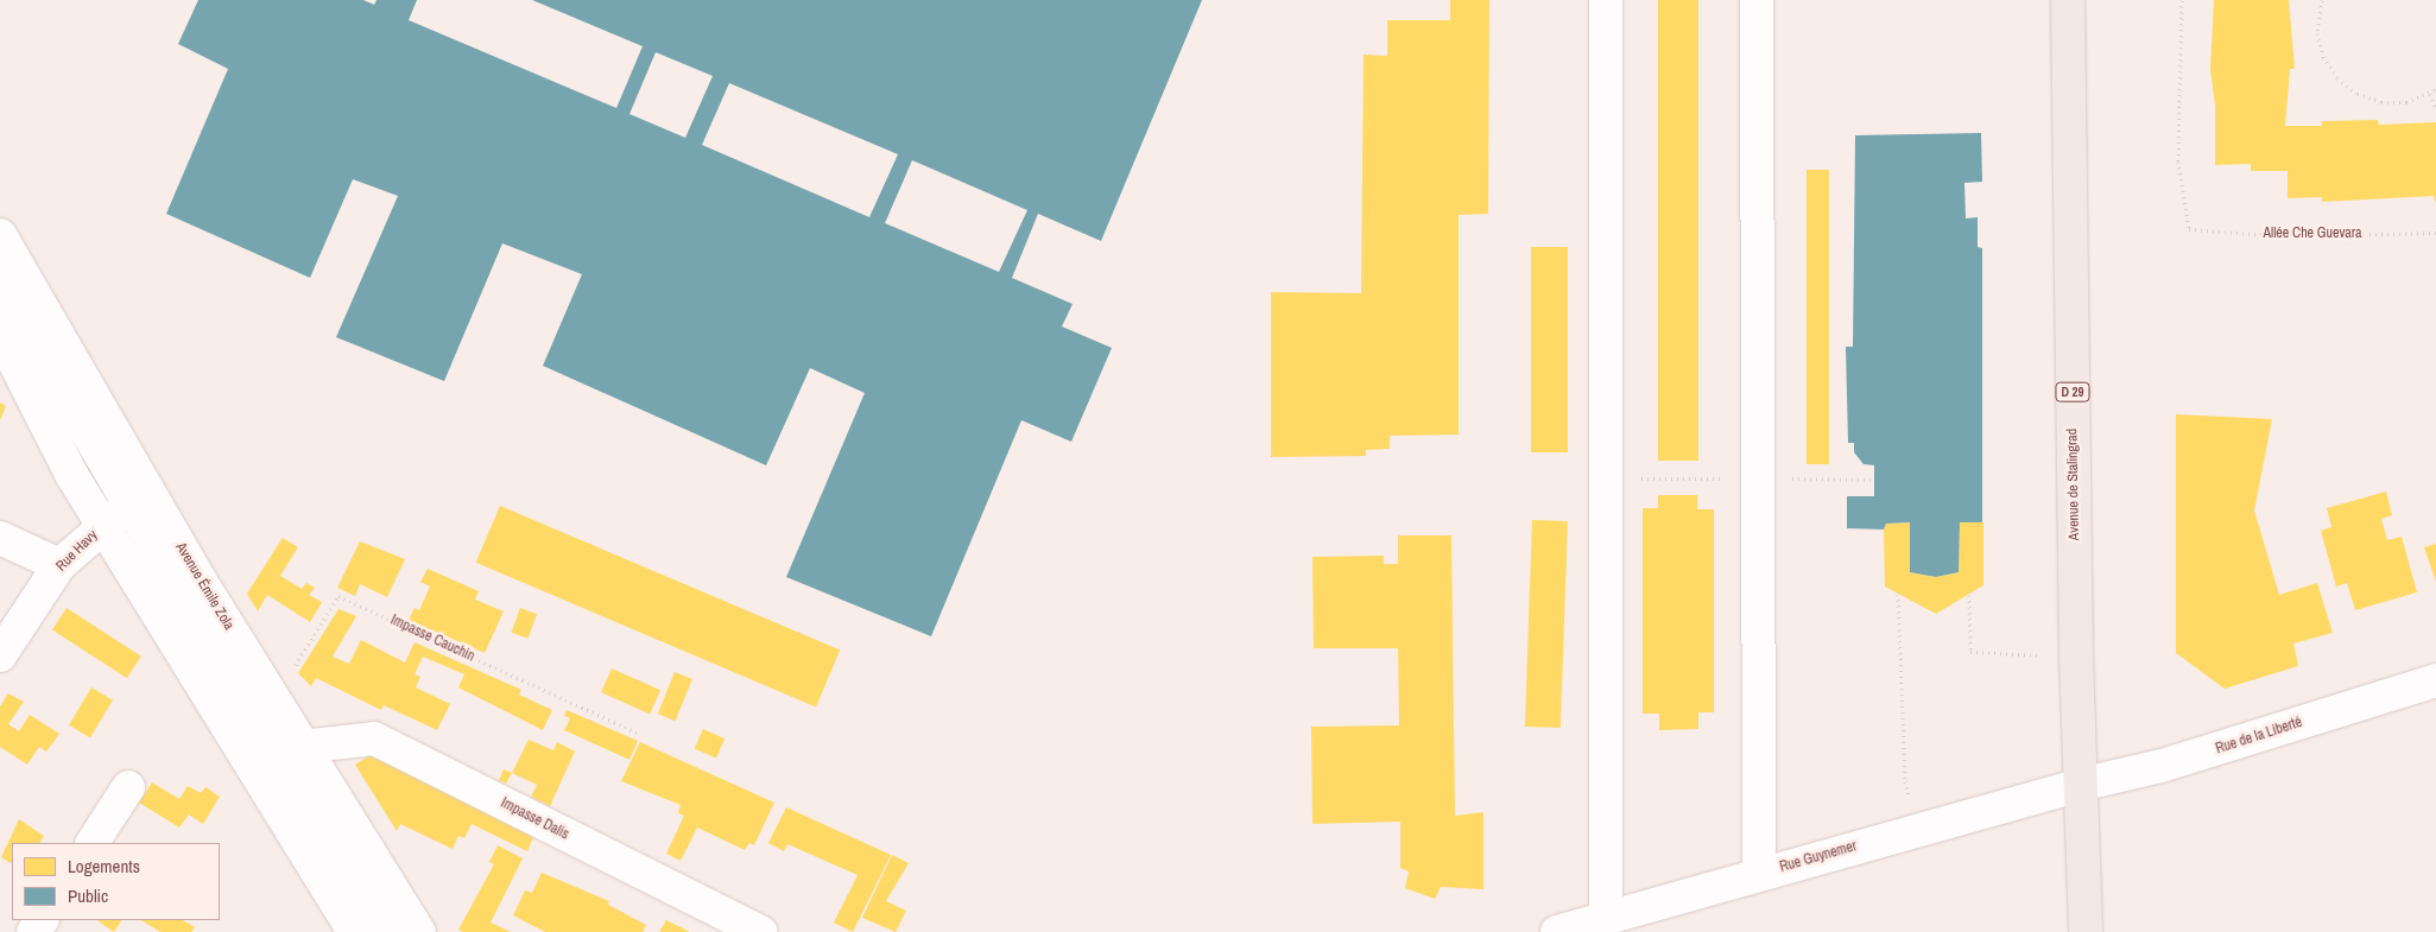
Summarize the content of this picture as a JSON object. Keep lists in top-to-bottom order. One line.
{"streets":{"main road":["D 29","Avenue de Stalingrad"],"street":["Rue Havy","Avenue Émile Zola","Rue de la Liberté","Impasse Dalis","Rue Guynemer"],"path":["Allée Che Guevara","Impasse Cauchin"]},"crossings":[["Avenue de Stalingrad","Rue de la Liberté"],["Avenue de Stalingrad","Rue Guynemer"],["Rue Havy","Avenue Émile Zola"],["Avenue Émile Zola","Impasse Cauchin"],["Avenue Émile Zola","Impasse Dalis"],["Rue de la Liberté","Rue Guynemer"]],"legend":["Logements","Public"]}
